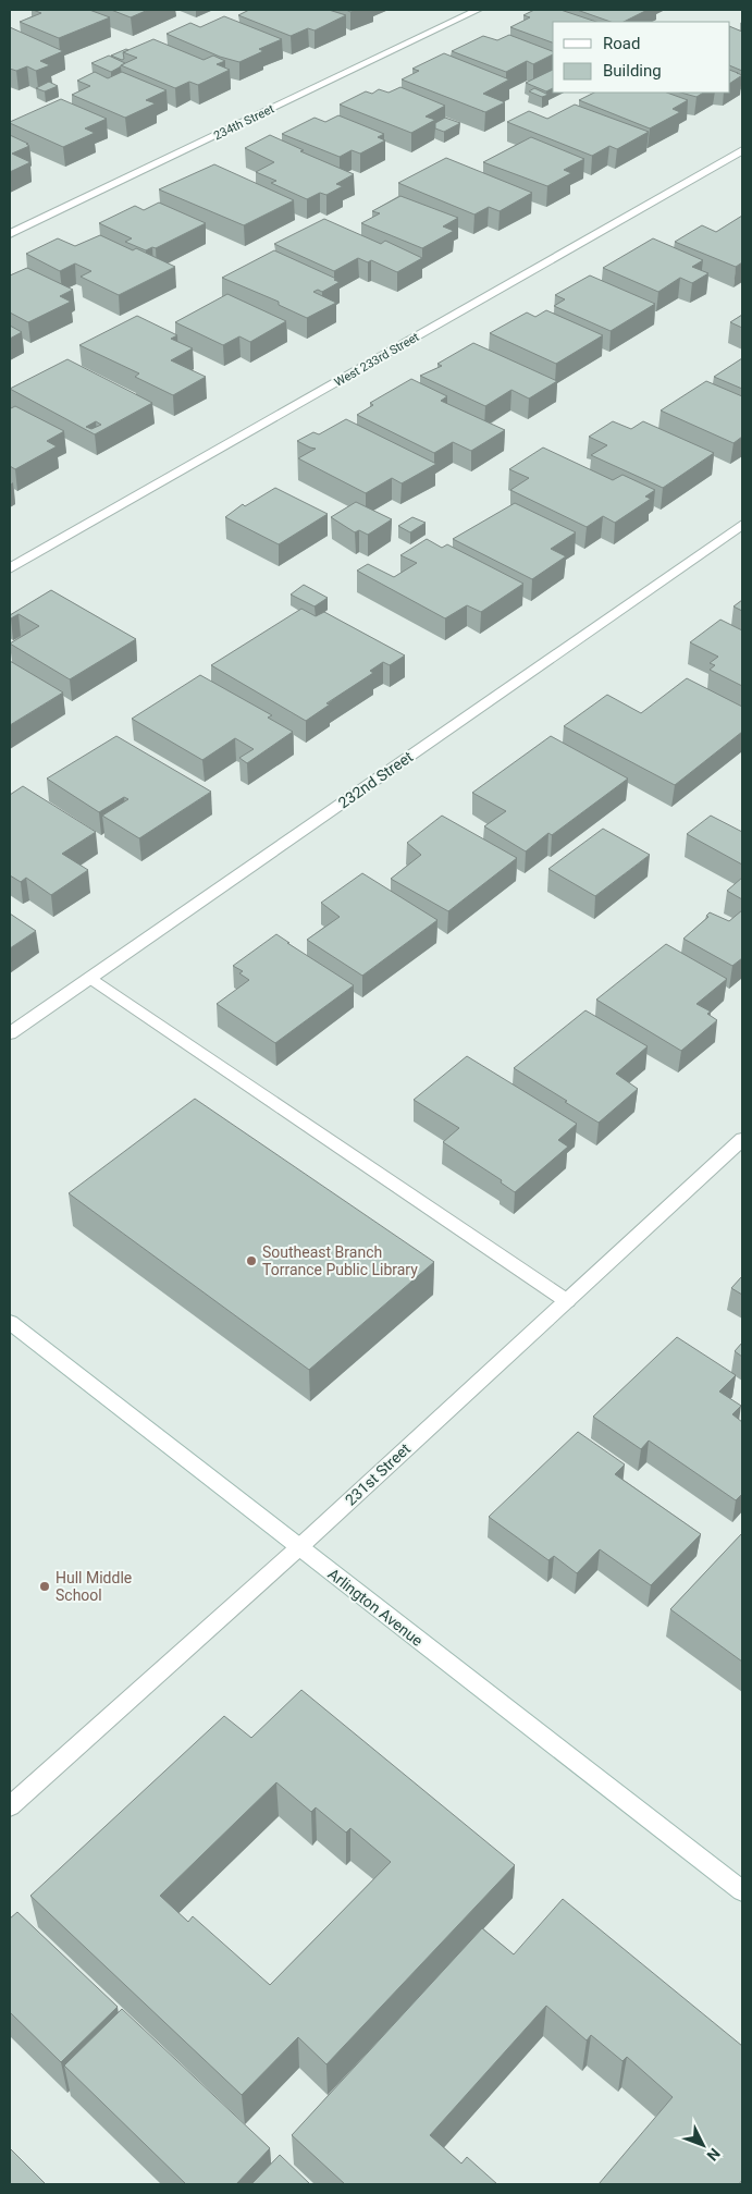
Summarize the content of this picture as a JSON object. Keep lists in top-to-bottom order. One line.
{"streets":{"street":["234th Street","West 233rd Street","232nd Street","231st Street","Arlington Avenue"]},"crossings":[["231st Street","Arlington Avenue"]],"places":["Southeast Branch Torrance Public Library","Hull Middle School"],"legend":["Road","Building"],"north":"bottom right"}
